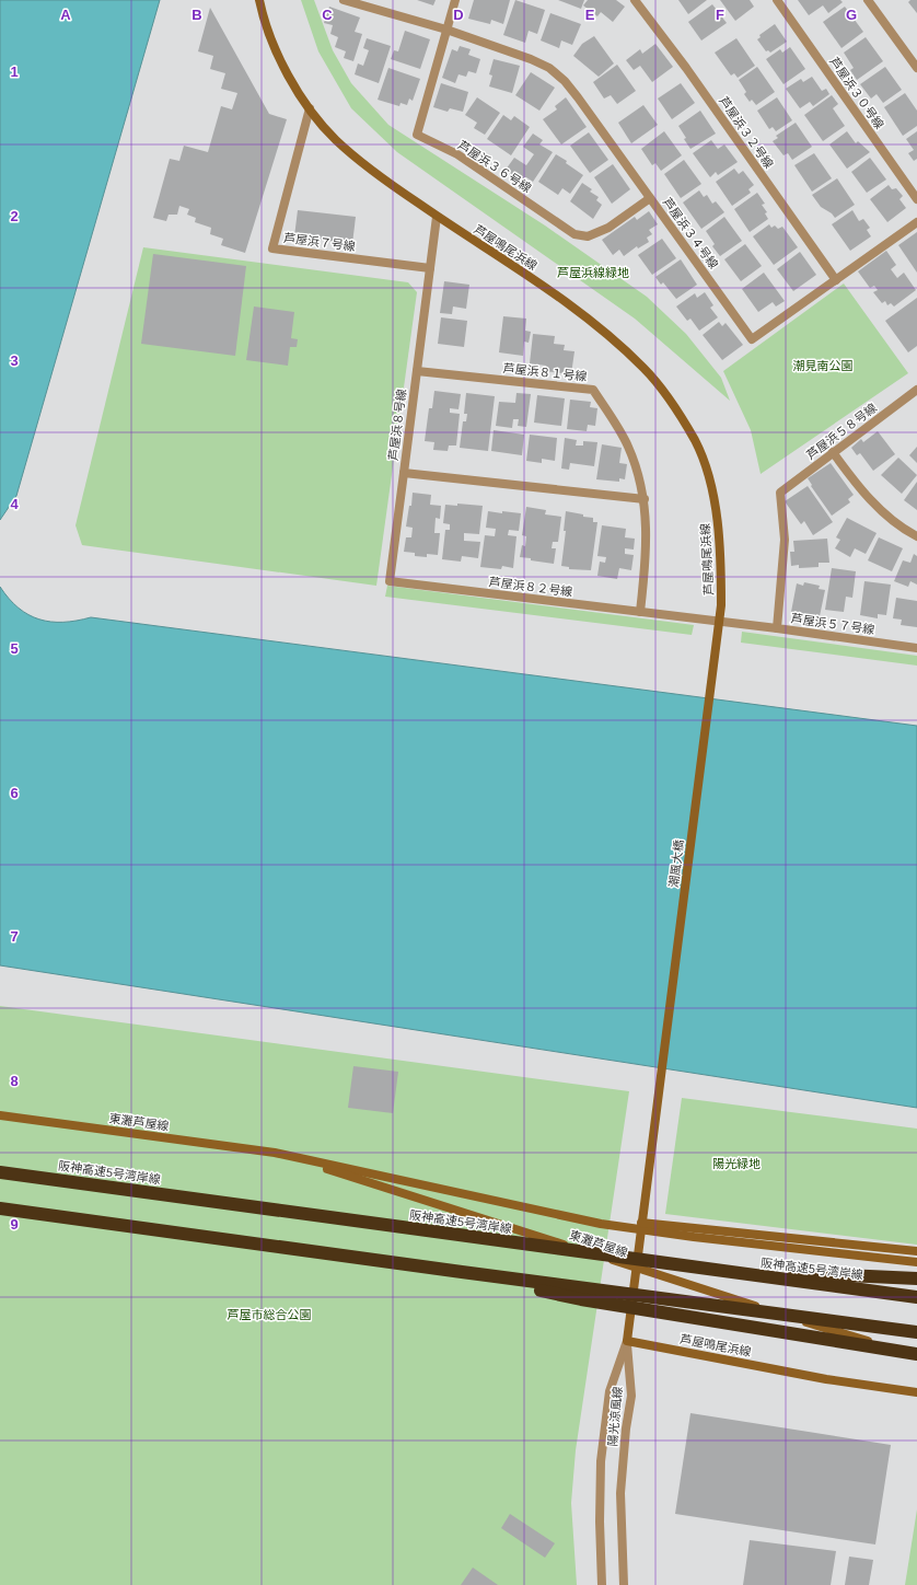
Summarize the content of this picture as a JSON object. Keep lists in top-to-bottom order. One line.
{"streets":{"highway":["阪神高速5号湾岸線"],"main road":["芦屋鳴尾浜線","潮風大橋","東灘芦屋線"],"street":["芦屋浜３０号線","芦屋浜３２号線","芦屋浜３６号線","芦屋浜３４号線","芦屋浜７号線","芦屋浜８１号線","芦屋浜８号線","芦屋浜５８号線","芦屋浜８２号線","芦屋浜５７号線","陽光涼風線"]},"crossings":[["芦屋浜３２号線","芦屋浜３４号線"],["芦屋浜３６号線","芦屋浜３４号線"],["芦屋浜７号線","芦屋鳴尾浜線"],["芦屋浜７号線","芦屋浜８号線"],["芦屋鳴尾浜線","芦屋浜８号線"],["芦屋鳴尾浜線","潮風大橋"],["芦屋鳴尾浜線","陽光涼風線"],["芦屋浜８１号線","芦屋浜８号線"],["芦屋浜８１号線","芦屋浜８２号線"],["芦屋浜８号線","芦屋浜８２号線"],["芦屋浜５８号線","芦屋浜５７号線"],["芦屋浜８２号線","芦屋浜５７号線"]],"parks":["芦屋浜線緑地","潮見南公園","陽光緑地","芦屋市総合公園"],"grid":{"columns":["A","B","C","D","E","F","G"],"rows":["1","2","3","4","5","6","7","8","9"]}}
